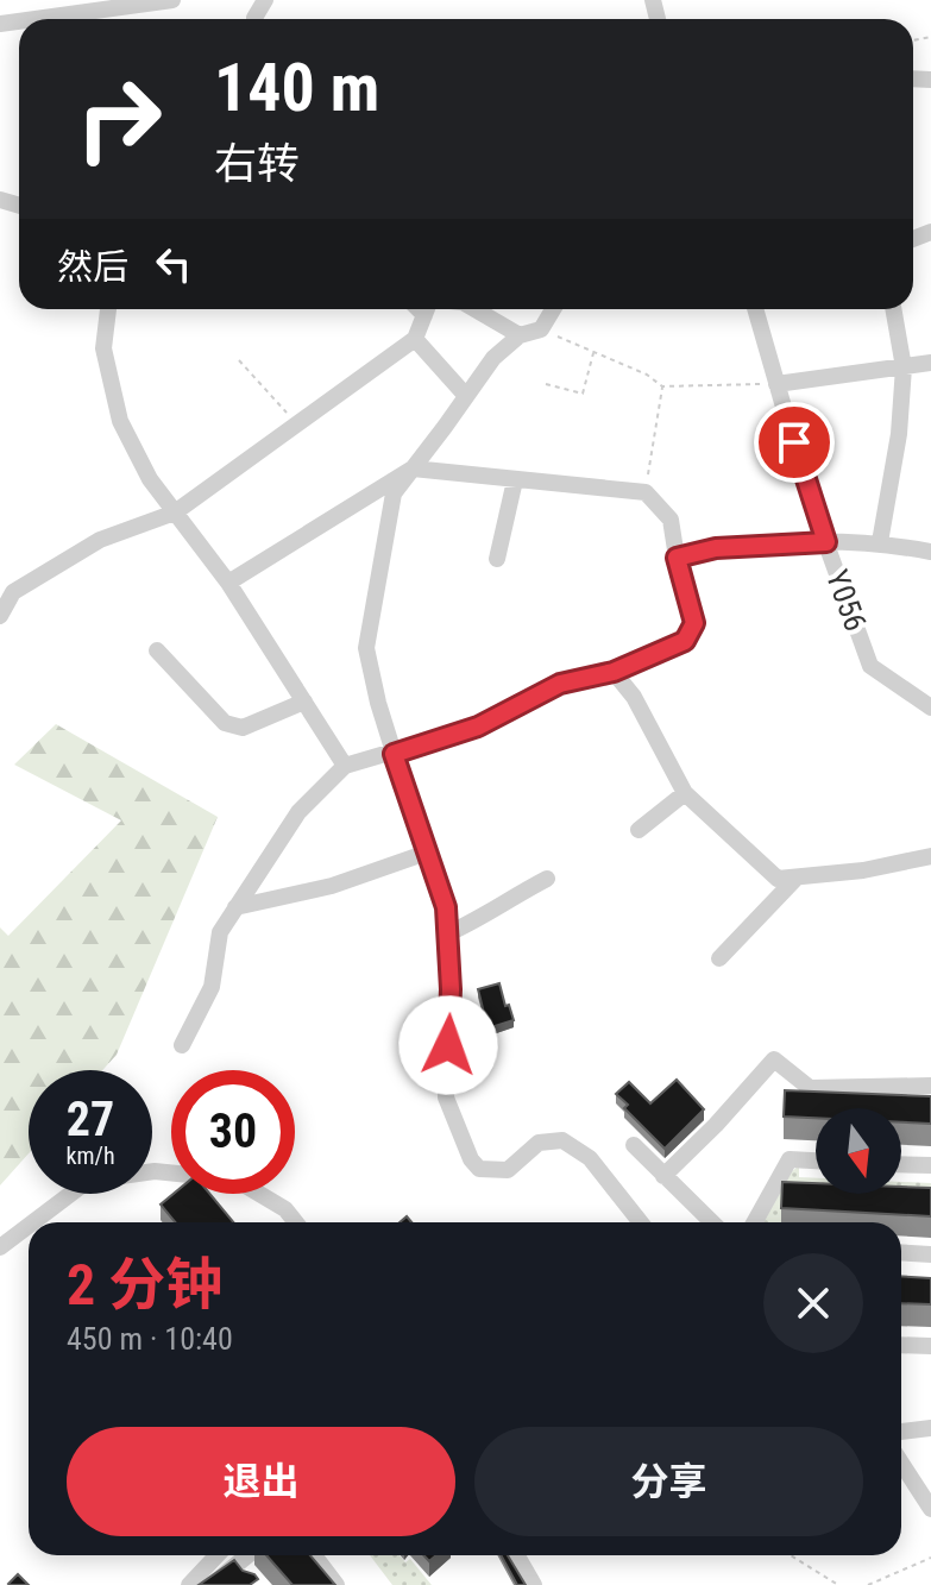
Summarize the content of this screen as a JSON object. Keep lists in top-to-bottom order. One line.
{"streets":{"street":["Y056"]},"north":"bottom","page":{"turn":["140 m","右转"],"then":"然后","speed":"27 km/h","limit":"30","heading":["2 分钟","450 m · 10:40"],"buttons":["退出","分享"]}}
